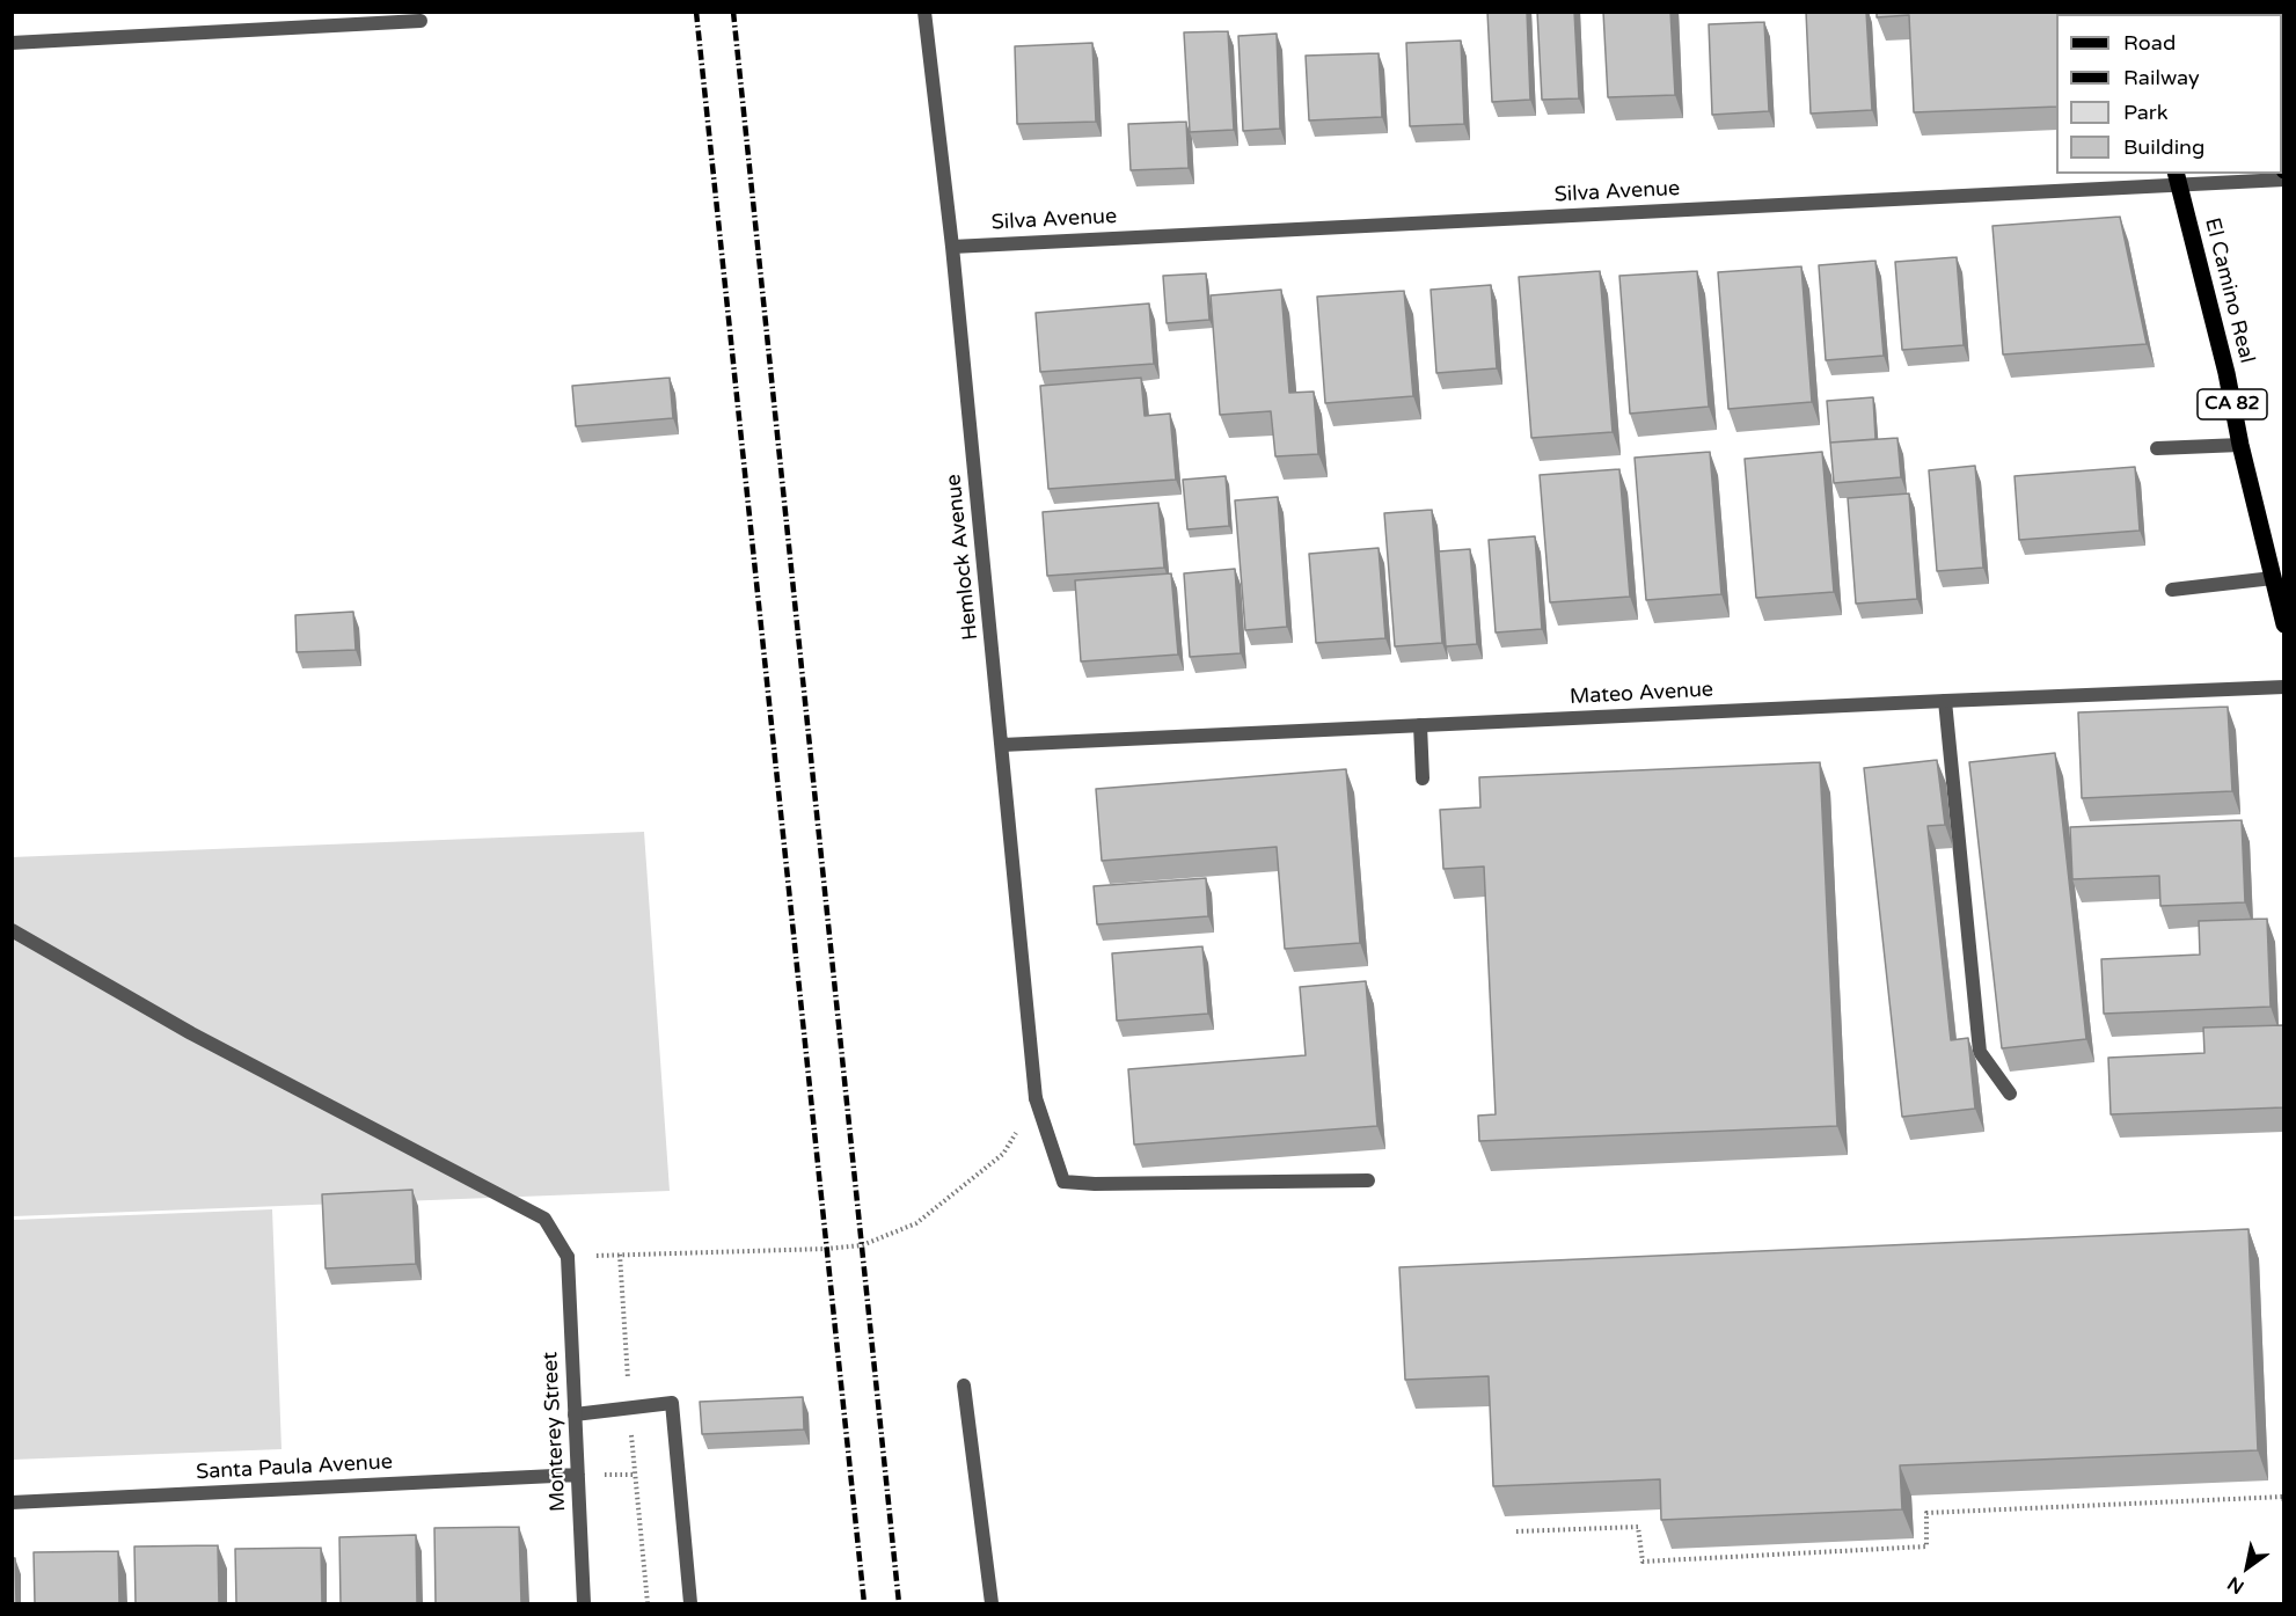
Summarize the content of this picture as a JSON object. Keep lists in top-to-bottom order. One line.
{"streets":{"main road":["El Camino Real","CA 82"],"street":["Silva Avenue","Hemlock Avenue","Mateo Avenue","Monterey Street","Santa Paula Avenue"]},"crossings":[["Silva Avenue","El Camino Real"],["Silva Avenue","Hemlock Avenue"],["Hemlock Avenue","Mateo Avenue"],["Monterey Street","Santa Paula Avenue"]],"legend":["Road","Railway","Park","Building"],"north":"bottom left"}
